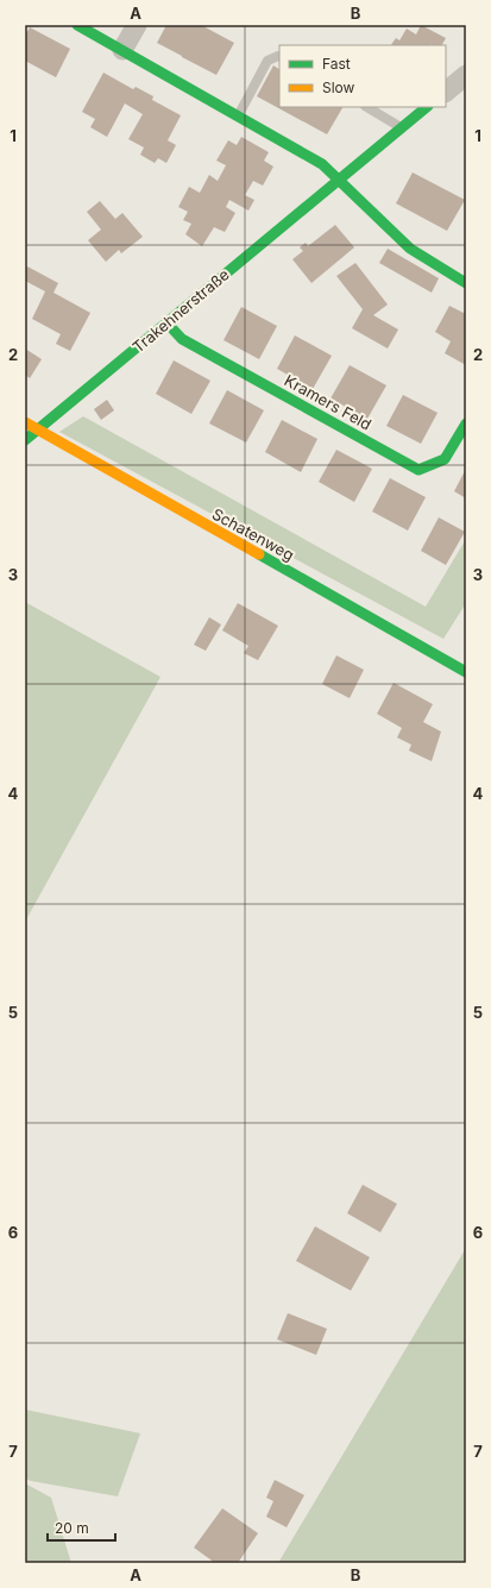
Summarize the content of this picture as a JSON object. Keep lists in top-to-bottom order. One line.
{"streets":{"street":["Trakehnerstraße","Kramers Feld","Schatenweg"]},"crossings":[["Trakehnerstraße","Kramers Feld"],["Trakehnerstraße","Schatenweg"]],"legend":["Fast","Slow"],"scale_bar":"20 m","grid":{"columns":["A","B"],"rows":["1","2","3","4","5","6","7"]}}
